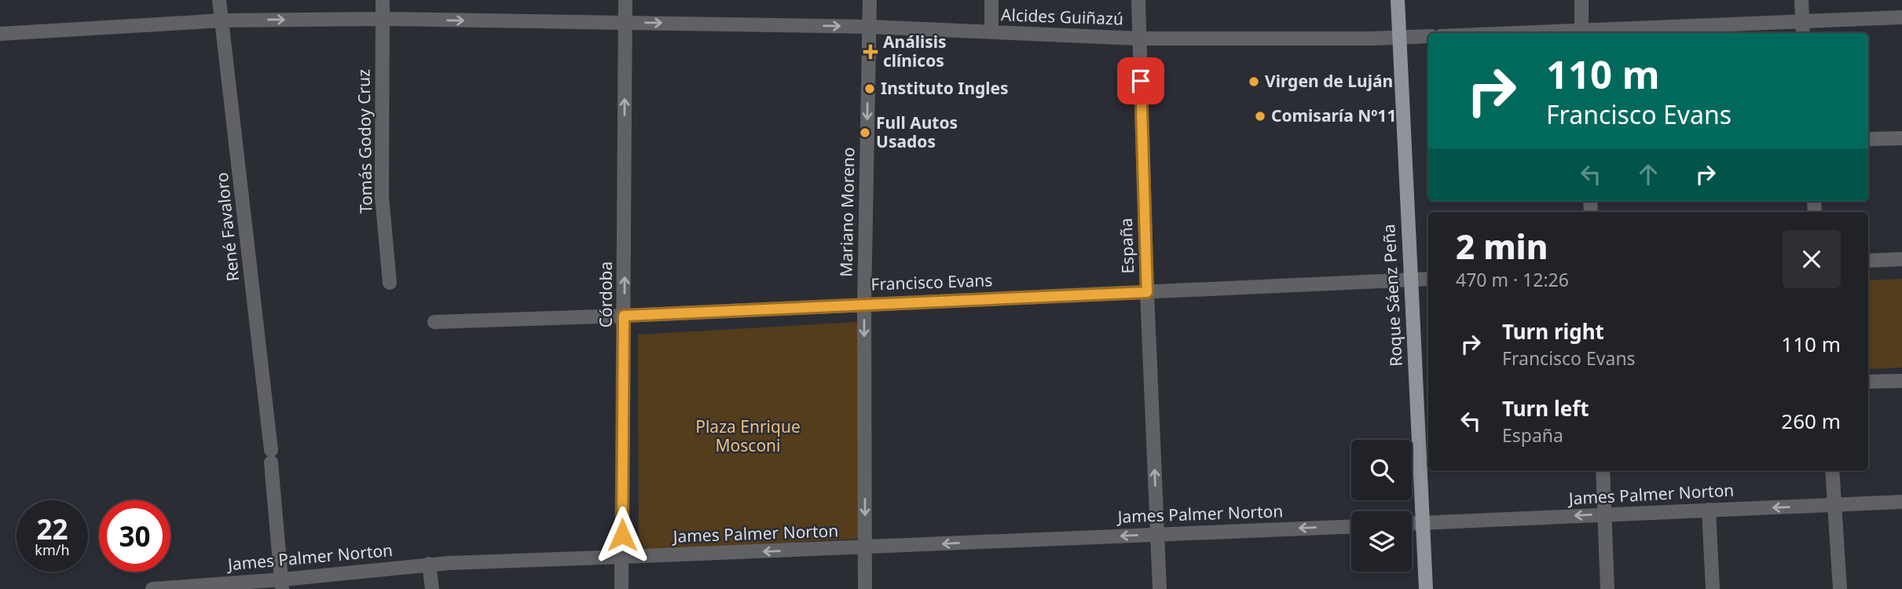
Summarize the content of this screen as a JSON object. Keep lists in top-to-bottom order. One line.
{"streets":{"main road":["Roque Sáenz Peña"],"street":["Alcides Guiñazú","Tomás Godoy Cruz","Mariano Moreno","René Favaloro","España","Francisco Evans","Córdoba","James Palmer Norton"]},"crossings":[["Alcides Guiñazú","Tomás Godoy Cruz"],["Alcides Guiñazú","Mariano Moreno"],["Alcides Guiñazú","René Favaloro"],["Alcides Guiñazú","España"],["Alcides Guiñazú","Córdoba"],["Alcides Guiñazú","Roque Sáenz Peña"],["Mariano Moreno","Francisco Evans"],["Mariano Moreno","James Palmer Norton"],["René Favaloro","James Palmer Norton"],["España","Francisco Evans"],["España","James Palmer Norton"],["Francisco Evans","Córdoba"],["Francisco Evans","Roque Sáenz Peña"],["Córdoba","James Palmer Norton"],["Roque Sáenz Peña","James Palmer Norton"]],"one_way":["Alcides Guiñazú","Mariano Moreno","España","Córdoba","James Palmer Norton"],"parks":["Plaza Enrique Mosconi"],"places":{"health":["Análisis clínicos"],"other":["Virgen de Luján","Instituto Ingles","Comisaría Nº11","Full Autos Usados"]},"page":{"turn":["110 m","Francisco Evans"],"heading":["2 min","470 m · 12:26"],"list":[{"name":"Turn right","note":"Francisco Evans","value":"110 m"},{"name":"Turn left","note":"España","value":"260 m"}],"speed":"22 km/h","limit":"30"}}
